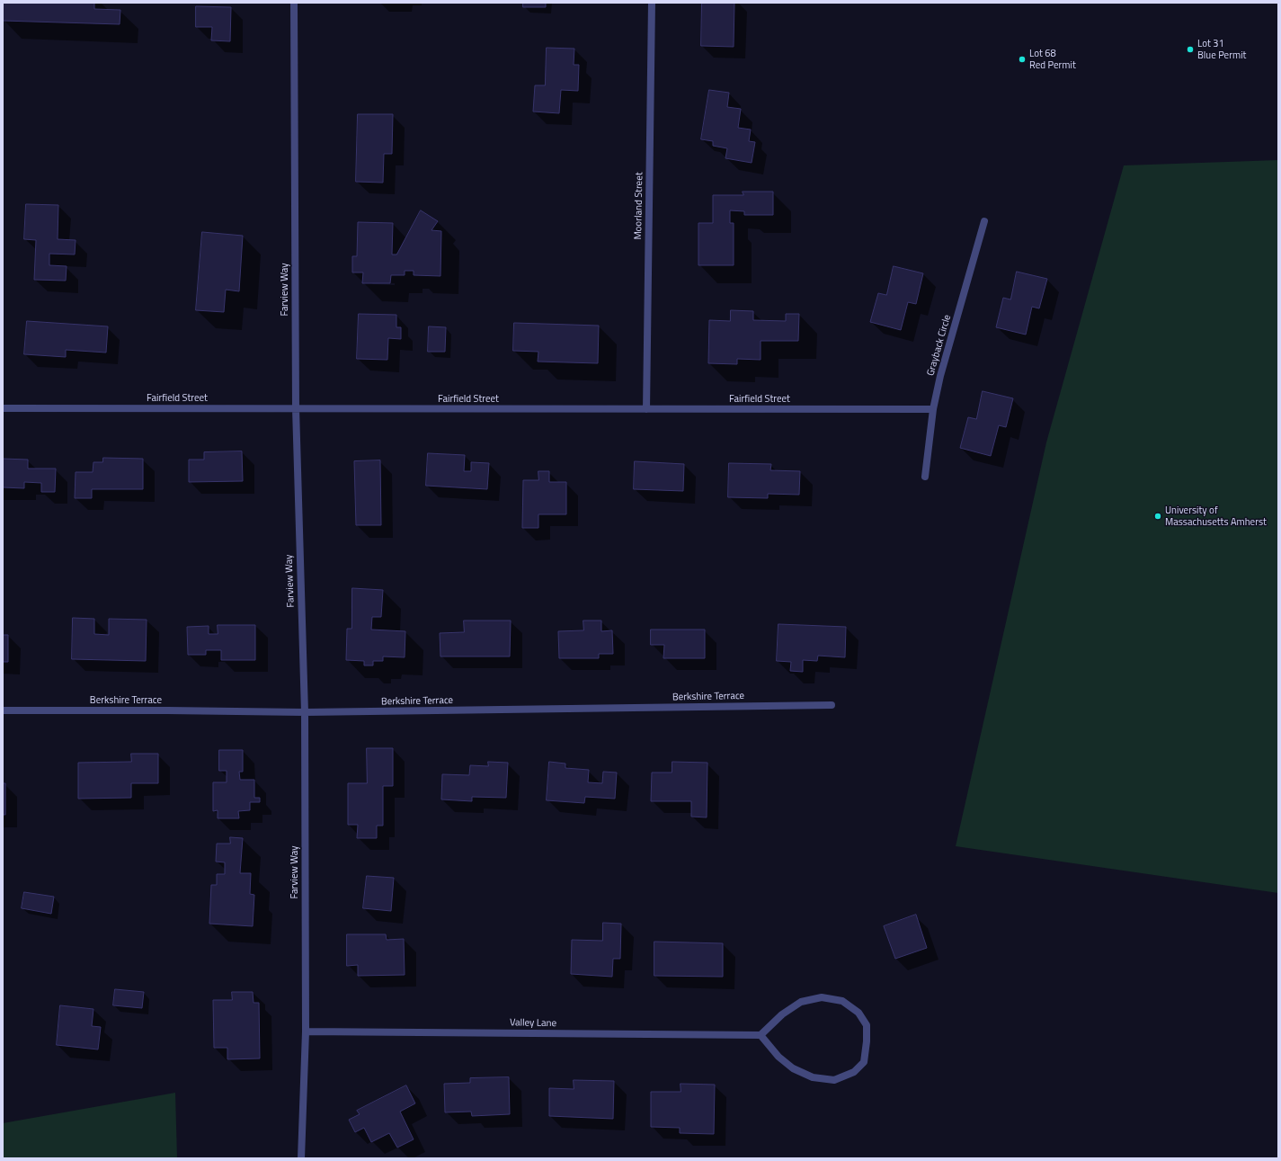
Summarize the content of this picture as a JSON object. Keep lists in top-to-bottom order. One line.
{"streets":{"street":["Moorland Street","Farview Way","Grayback Circle","Fairfield Street","Berkshire Terrace","Valley Lane"]},"crossings":[["Moorland Street","Fairfield Street"],["Farview Way","Fairfield Street"],["Farview Way","Berkshire Terrace"],["Farview Way","Valley Lane"],["Grayback Circle","Fairfield Street"]],"places":["Lot 31 Blue Permit","Lot 68 Red Permit","University of Massachusetts Amherst"]}
